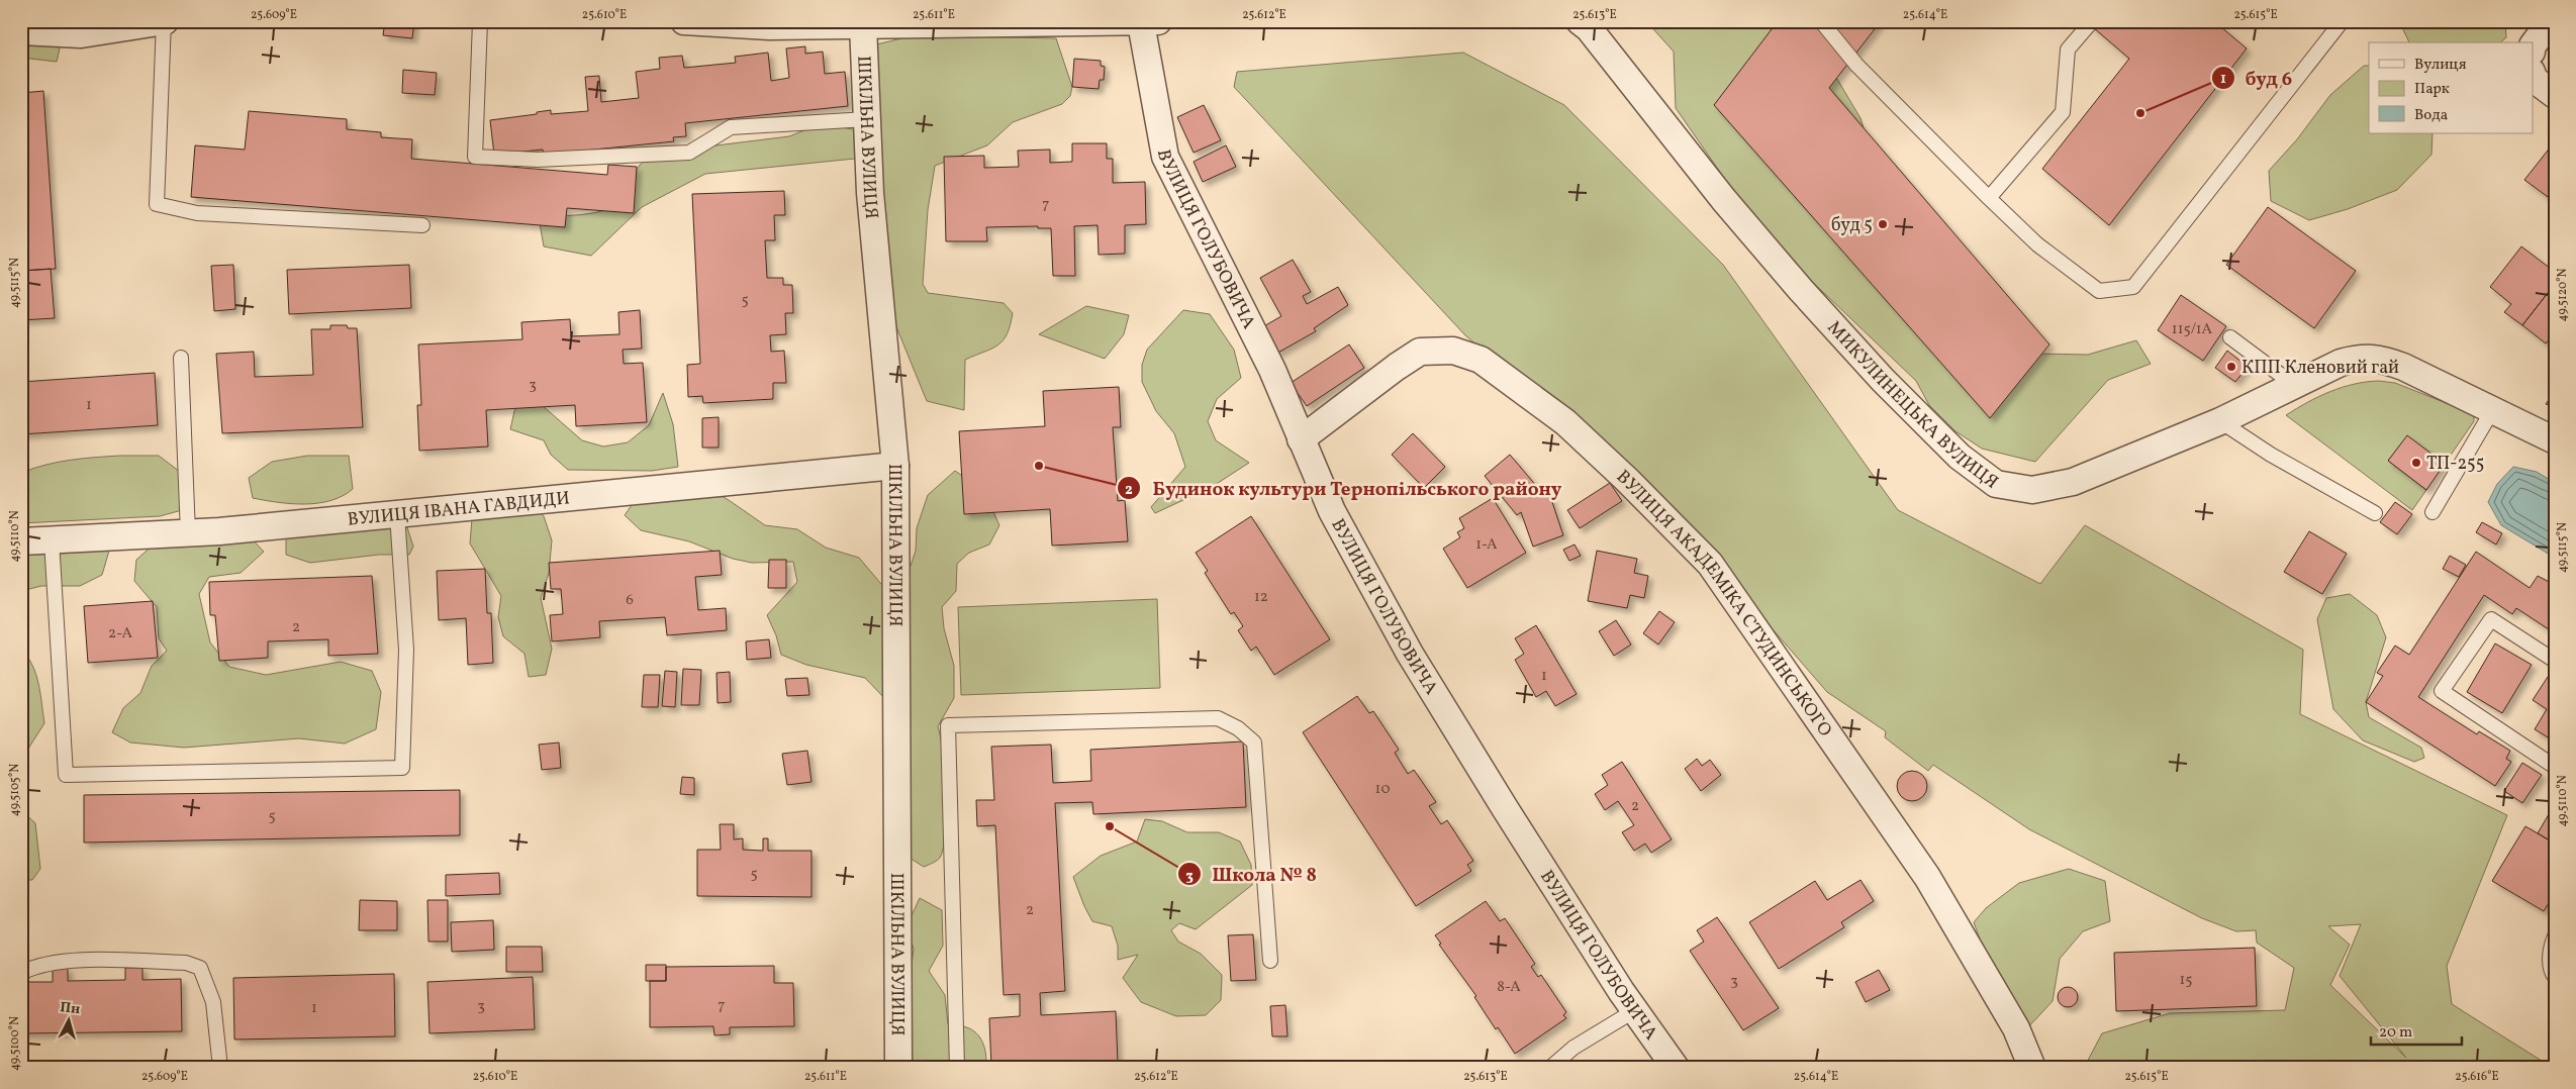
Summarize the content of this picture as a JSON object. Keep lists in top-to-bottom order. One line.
{"streets":{"street":["ШКІЛЬНА ВУЛИЦЯ","ВУЛИЦЯ ГОЛУБОВИЧА","МИКУЛИНЕЦЬКА ВУЛИЦЯ","ВУЛИЦЯ ІВАНА ГАВДИДИ","ВУЛИЦЯ АКАДЕМІКА СТУДИНСЬКОГО"]},"crossings":[["ШКІЛЬНА ВУЛИЦЯ","ВУЛИЦЯ ІВАНА ГАВДИДИ"],["ВУЛИЦЯ ГОЛУБОВИЧА","ВУЛИЦЯ АКАДЕМІКА СТУДИНСЬКОГО"]],"places":["буд 6","буд 5","КПП Кленовий гай","ТП-255","Будинок культури Тернопільського району","Школа № 8"],"house_numbers":["7","5","115/1А","3","1","1-А","12","6","2","2-А","1","10","2","5","5","2","15","3","8-А","7","3","1"],"legend":["Вулиця","Парк","Вода"],"scale_bar":"20 m","north":"top","coordinates":["25.609°E","25.610°E","25.611°E","25.612°E","25.613°E","25.614°E","25.615°E","49.5115°N","49.5120°N","49.5110°N","49.5105°N","49.5100°N","25.616°E"]}
